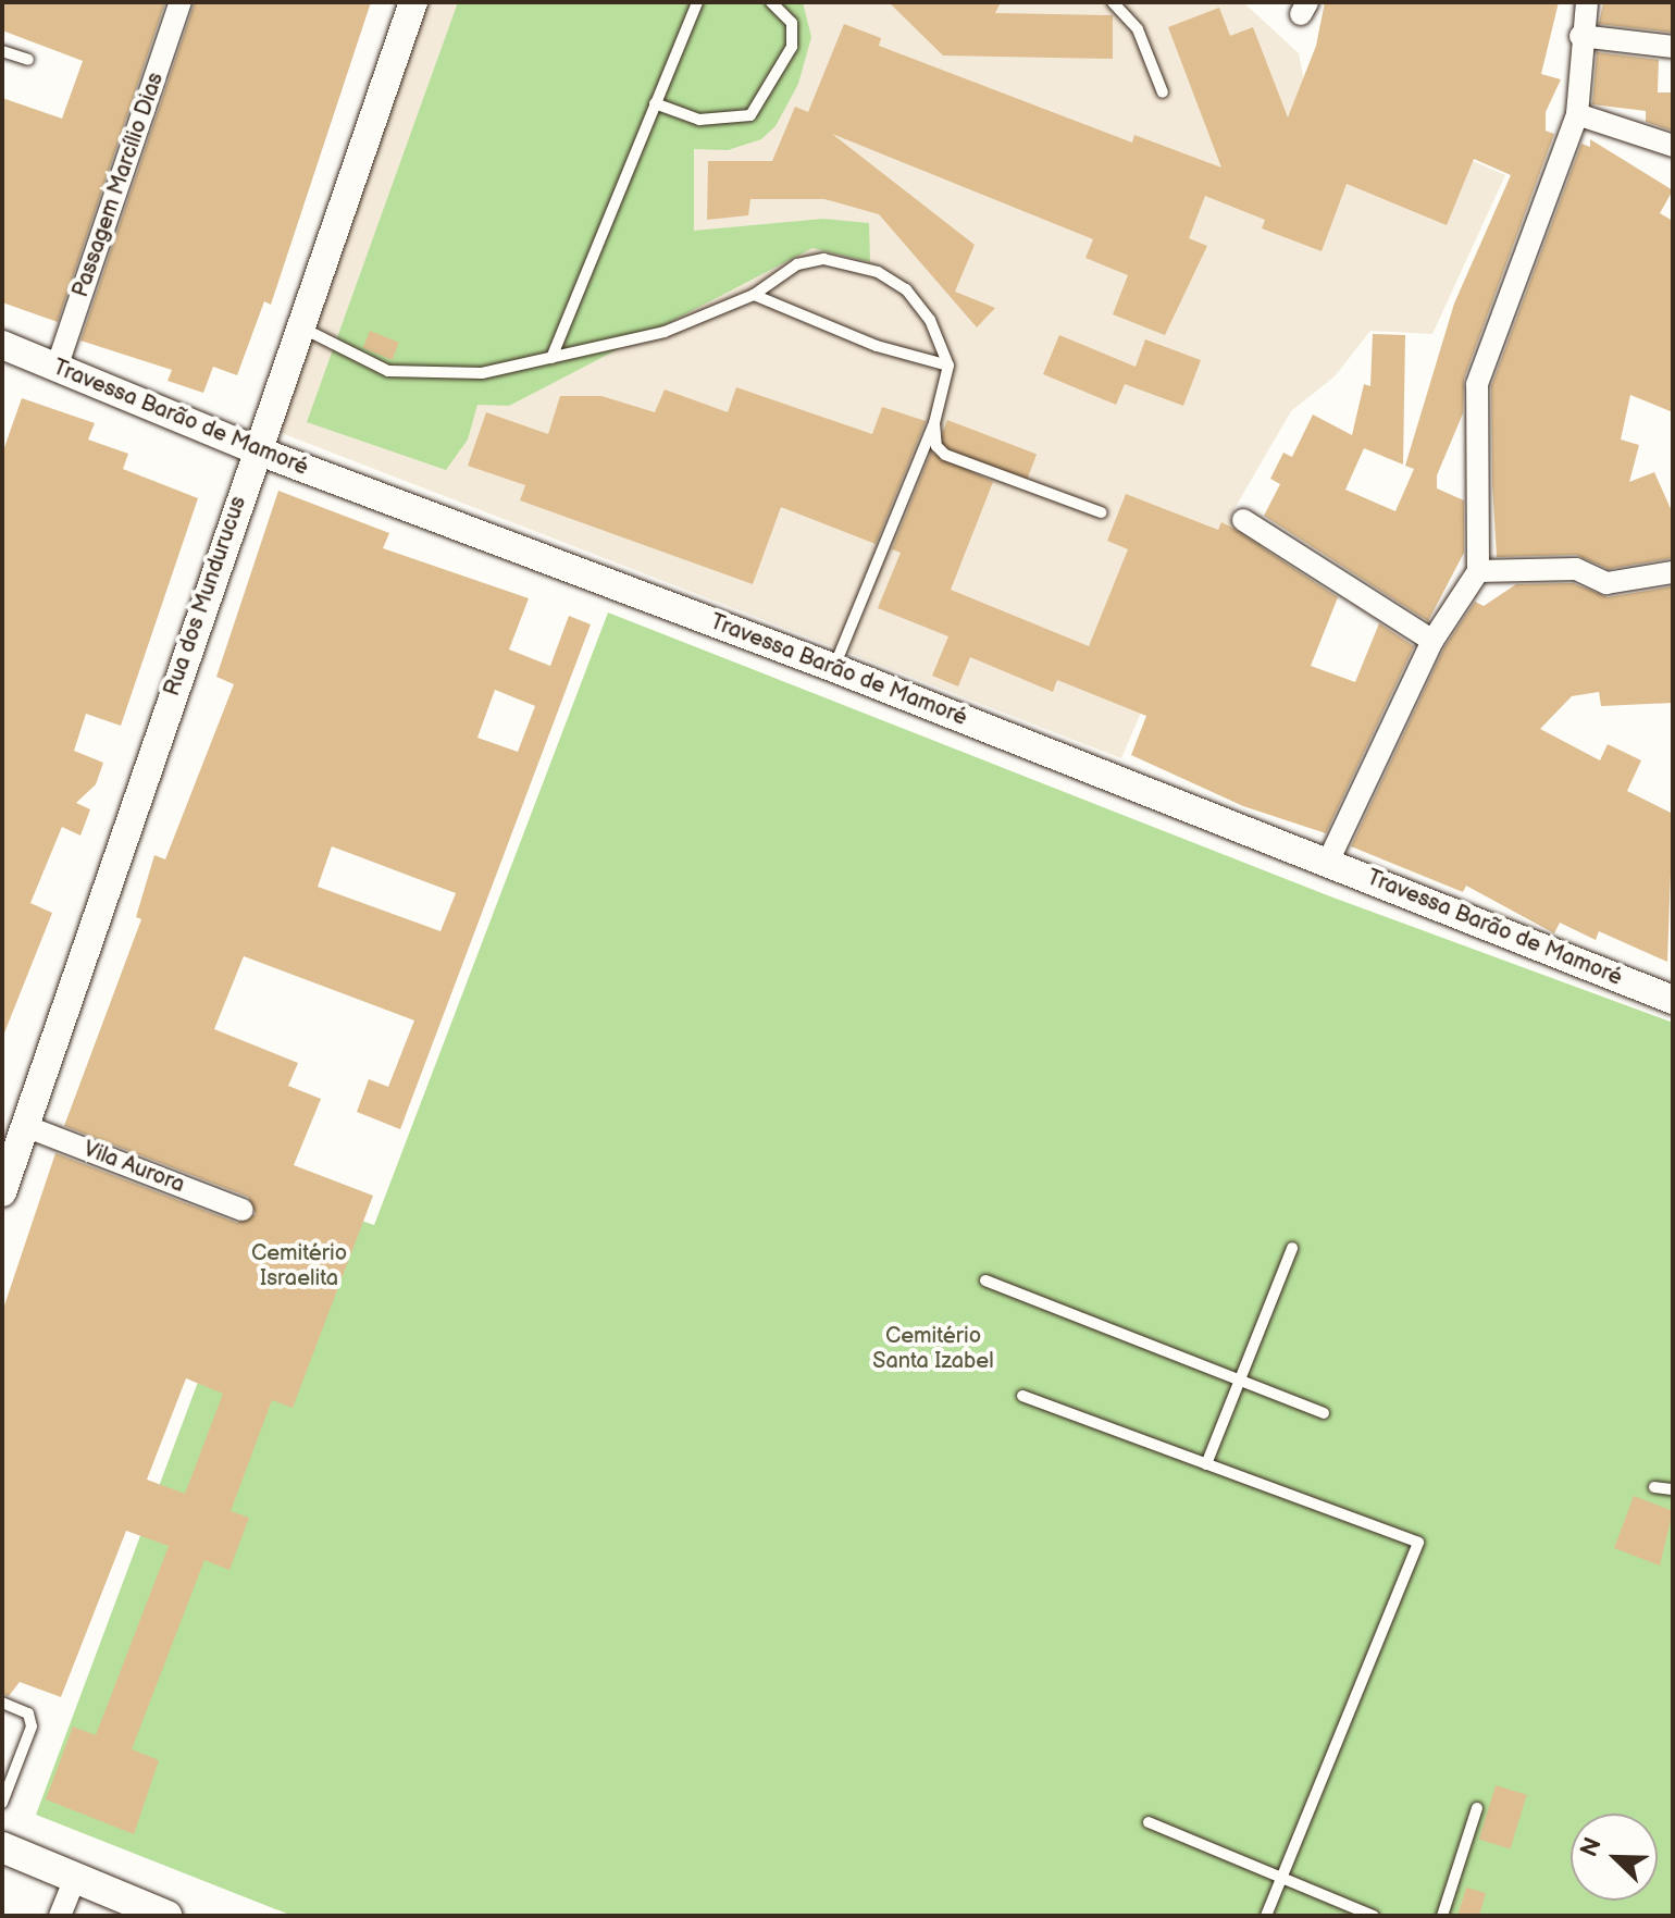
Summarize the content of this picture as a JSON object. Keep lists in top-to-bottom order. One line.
{"streets":{"street":["Passagem Marcílio Dias","Travessa Barão de Mamoré","Rua dos Mundurucus","Vila Aurora"]},"crossings":[["Passagem Marcílio Dias","Travessa Barão de Mamoré"],["Travessa Barão de Mamoré","Rua dos Mundurucus"],["Rua dos Mundurucus","Vila Aurora"]],"parks":["Cemitério Israelita","Cemitério Santa Izabel"],"north":"top left"}
